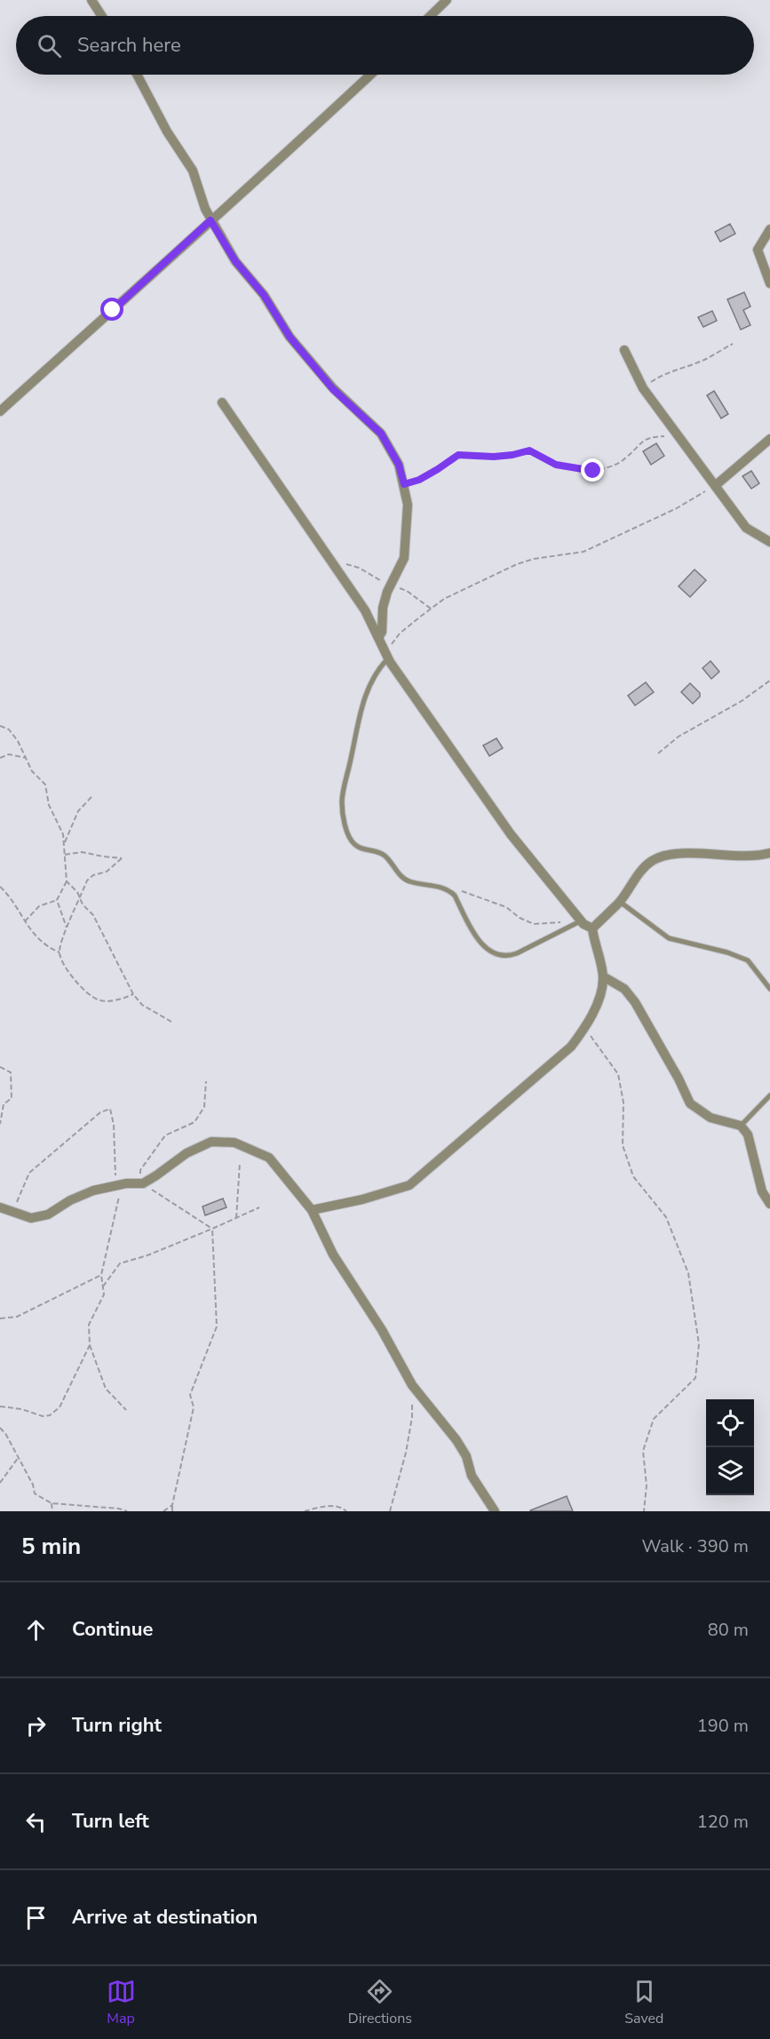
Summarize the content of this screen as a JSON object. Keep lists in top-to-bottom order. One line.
{"page":{"search":"Search here","heading":["5 min","Walk · 390 m"],"list":[["Continue","80 m"],["Turn right","190 m"],["Turn left","120 m"],"Arrive at destination"],"nav":["Map","Directions","Saved"]}}
